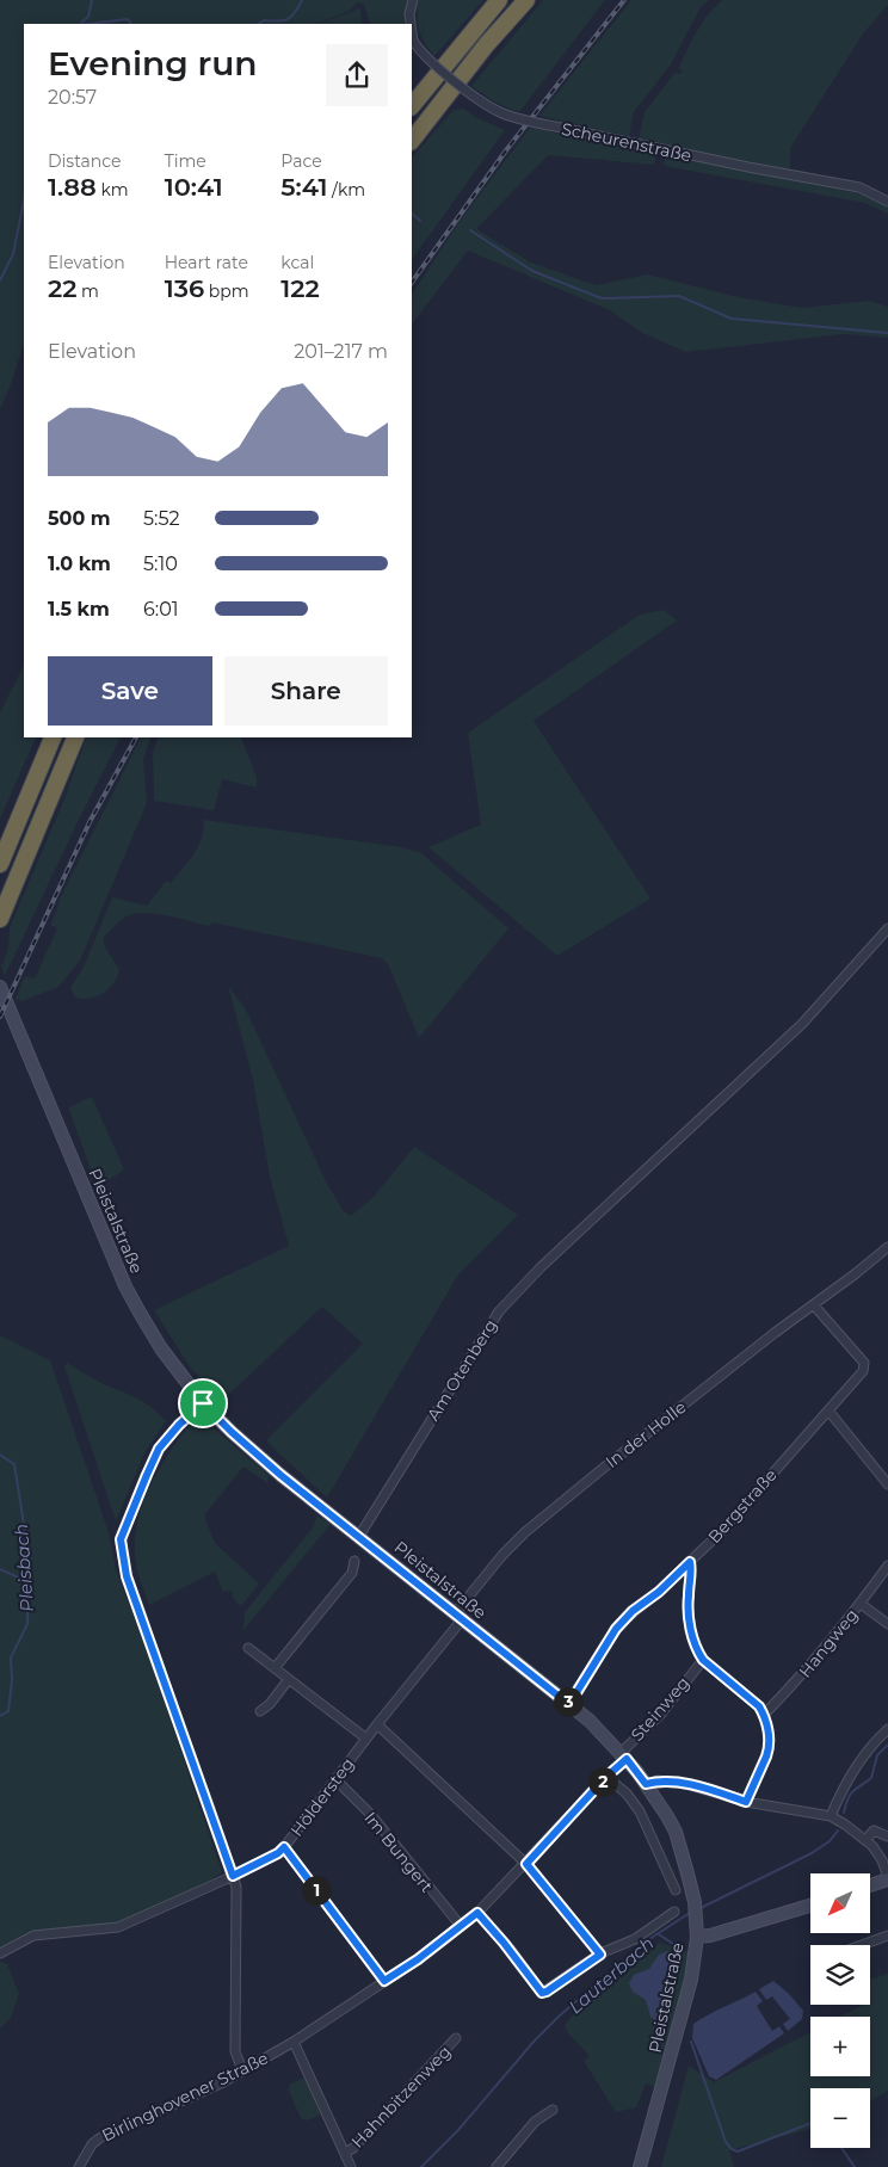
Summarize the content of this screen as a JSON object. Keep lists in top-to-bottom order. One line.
{"streets":{"main road":["Pleistalstraße"],"street":["Scheurenstraße","Am Otenberg","In der Holle","Bergstraße","Hangweg","Steinweg","Höldersteg","Im Bungert","Birlinghovener Straße","Hahnbitzenweg"]},"crossings":[["Pleistalstraße","Am Otenberg"],["Pleistalstraße","In der Holle"],["Pleistalstraße","Bergstraße"],["Pleistalstraße","Steinweg"],["Pleistalstraße","Höldersteg"],["Pleistalstraße","Birlinghovener Straße"],["In der Holle","Bergstraße"],["In der Holle","Höldersteg"],["Steinweg","Birlinghovener Straße"],["Höldersteg","Im Bungert"],["Im Bungert","Birlinghovener Straße"]],"water":["Pleisbach","Lauterbach"],"north":"bottom left","page":{"heading":["Evening run","20:57"],"stats":[["Distance","1.88 km"],["Time","10:41"],["Pace","5:41 /km"],["Elevation","22 m"],["Heart rate","136 bpm"],["kcal","122"]],"chart":["Elevation","201–217 m"],"list":[{"name":"500 m","note":"5:52"},{"name":"1.0 km","note":"5:10"},{"name":"1.5 km","note":"6:01"}],"buttons":["Save","Share"],"pins":["3","2","1"],"map_buttons":["+","−"]}}
